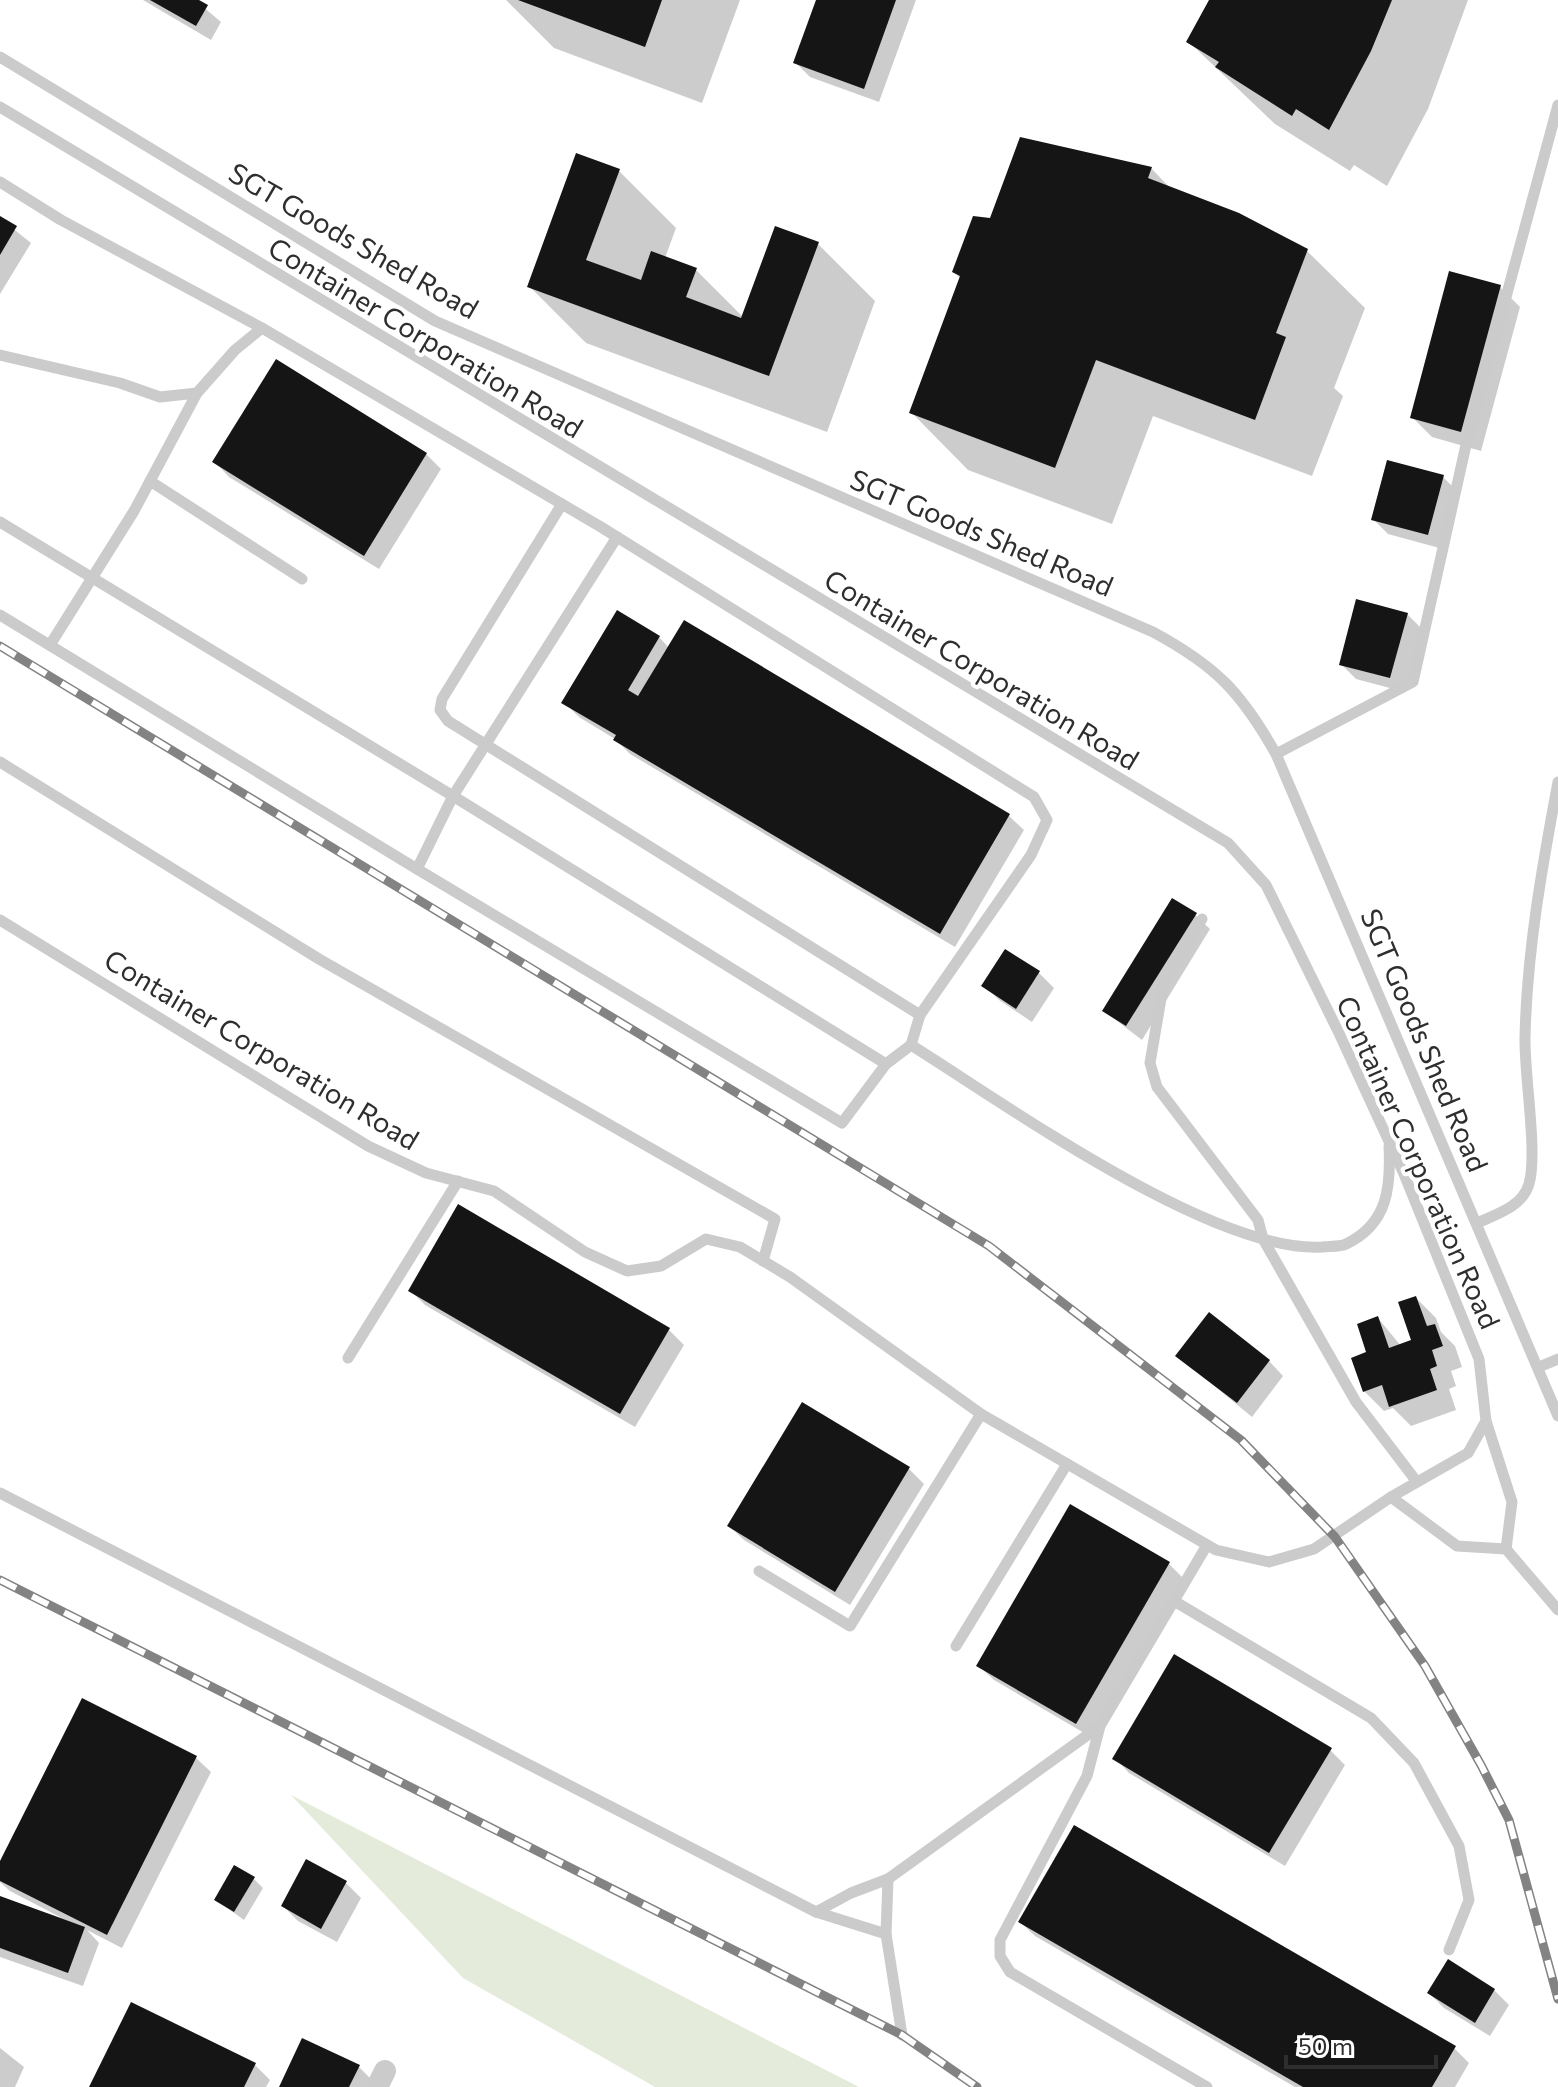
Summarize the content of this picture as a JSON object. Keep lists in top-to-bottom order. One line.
{"streets":{"lane":["SGT Goods Shed Road","Container Corporation Road"]},"scale_bar":"50 m"}
